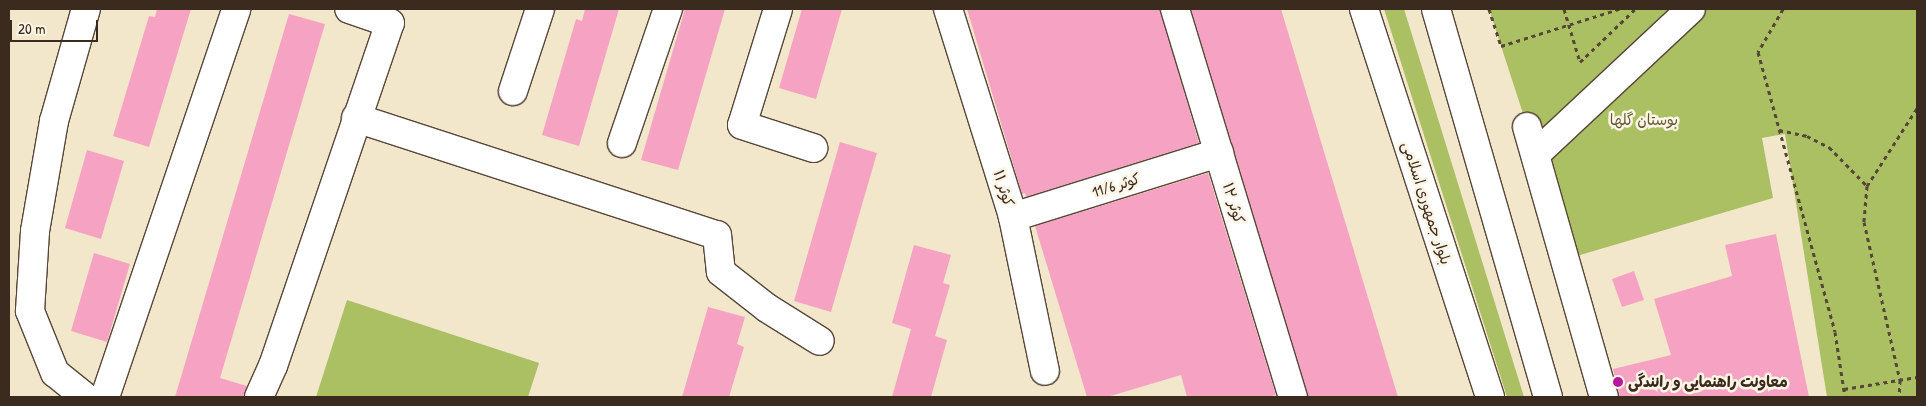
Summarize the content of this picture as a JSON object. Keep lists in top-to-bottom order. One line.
{"streets":{"street":["کوثر 11/6","کوثر ۱۱","کوثر ۱۲","بلوار جمهوری اسلامی"]},"crossings":[["کوثر 11/6","کوثر ۱۱"],["کوثر 11/6","کوثر ۱۲"]],"parks":["بوستان گلها"],"places":["معاونت راهنمایی و رانندگی"],"scale_bar":"20 m"}
